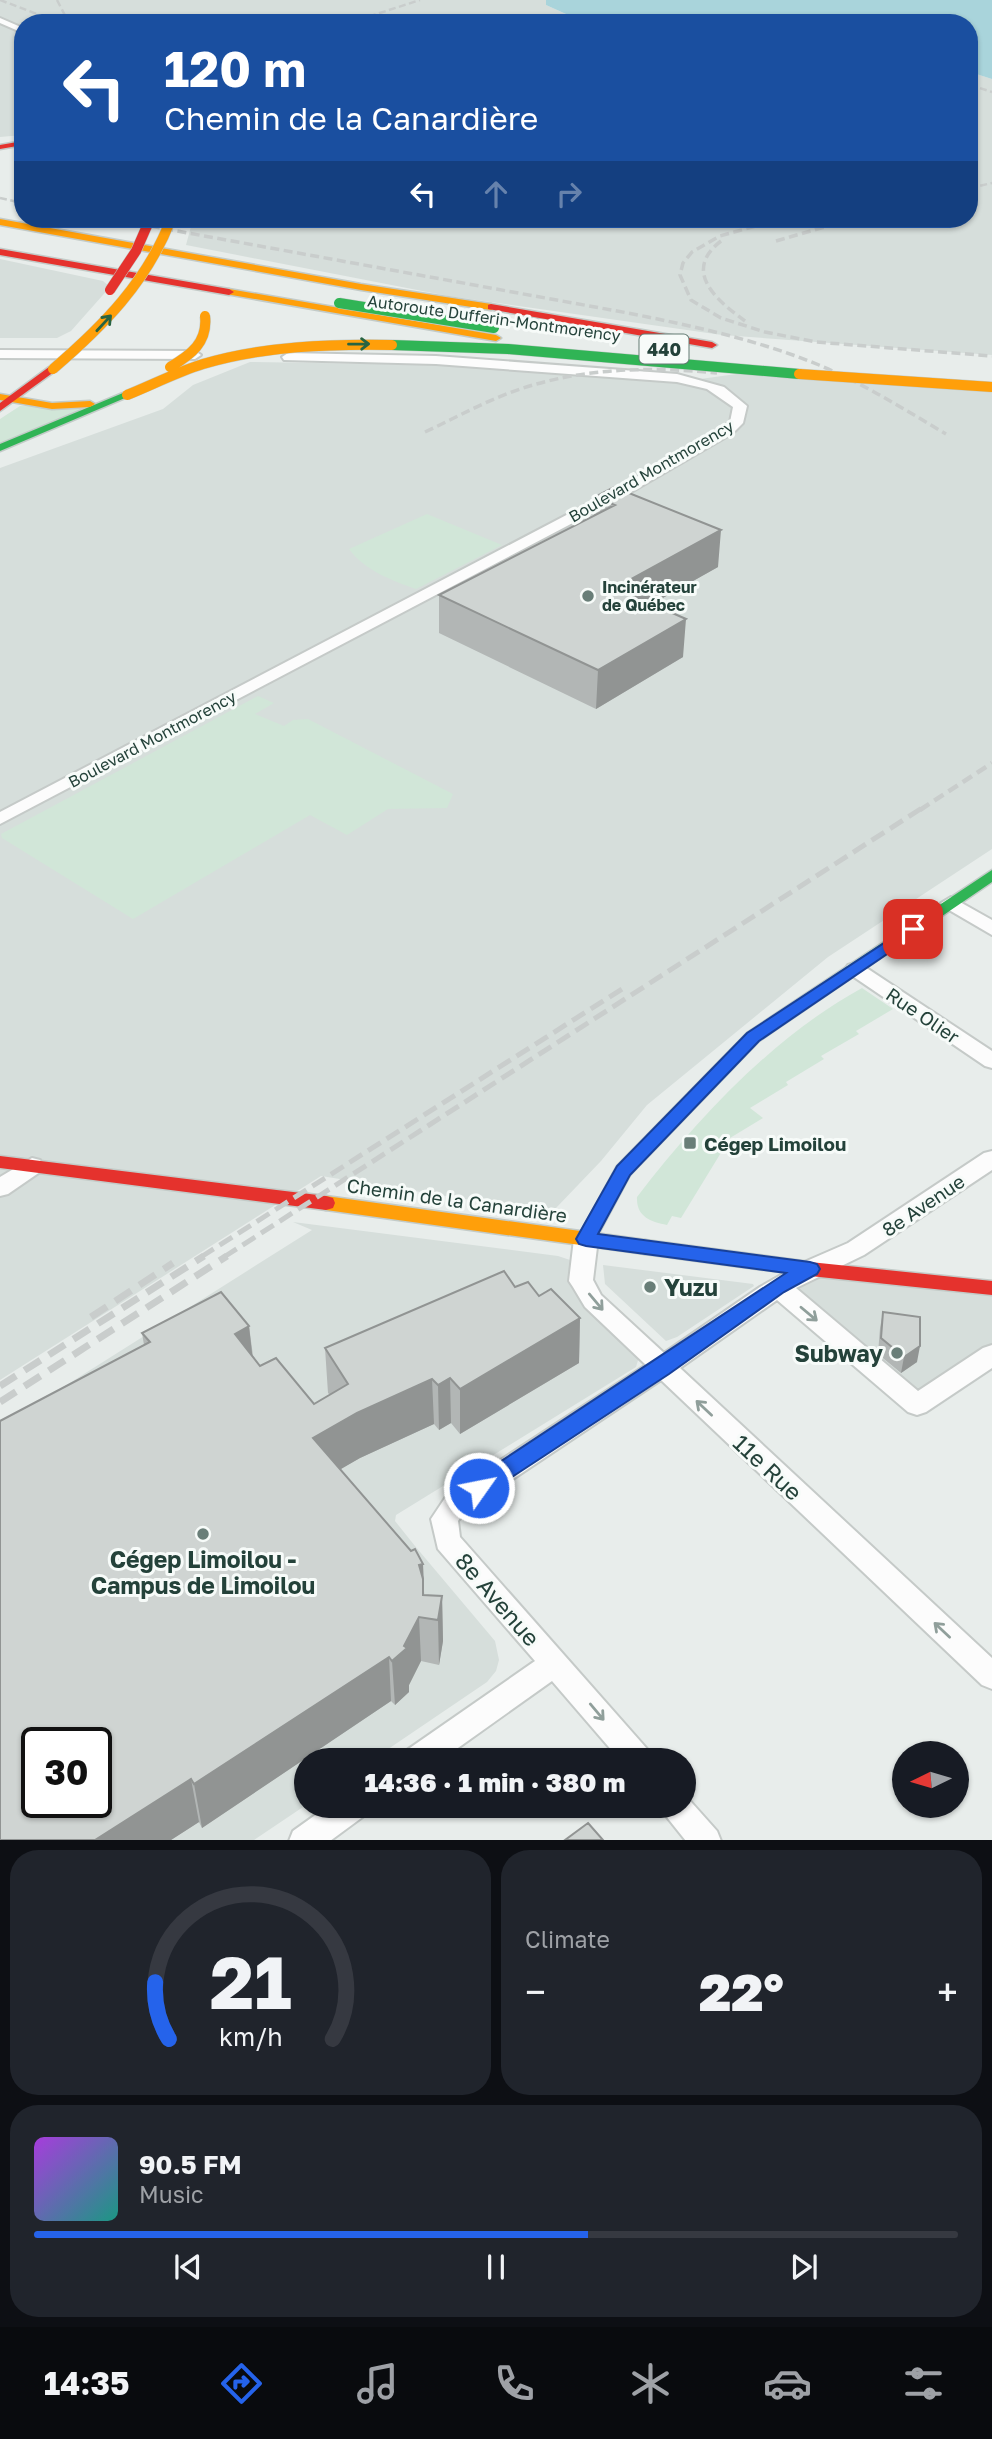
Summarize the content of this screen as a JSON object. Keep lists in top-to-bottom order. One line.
{"streets":{"main road":["Autoroute Dufferin-Montmorency","440","Chemin de la Canardière"],"street":["Boulevard Montmorency","Rue Olier","8e Avenue","11e Rue"]},"crossings":[["Chemin de la Canardière","8e Avenue"],["Chemin de la Canardière","11e Rue"],["8e Avenue","11e Rue"]],"places":{"other":["Incinérateur de Québec","Yuzu","Subway","Cégep Limoilou - Campus de Limoilou"],"transit":["Cégep Limoilou"]},"north":"left","page":{"turn":["120 m","Chemin de la Canardière"],"limit":"30","trip":"14:36 · 1 min · 380 m","tile":"Climate","heat":["−","22°","+"],"song":["90.5 FM","Music"],"tabs":"14:35","gauge":["21","km/h"]}}
